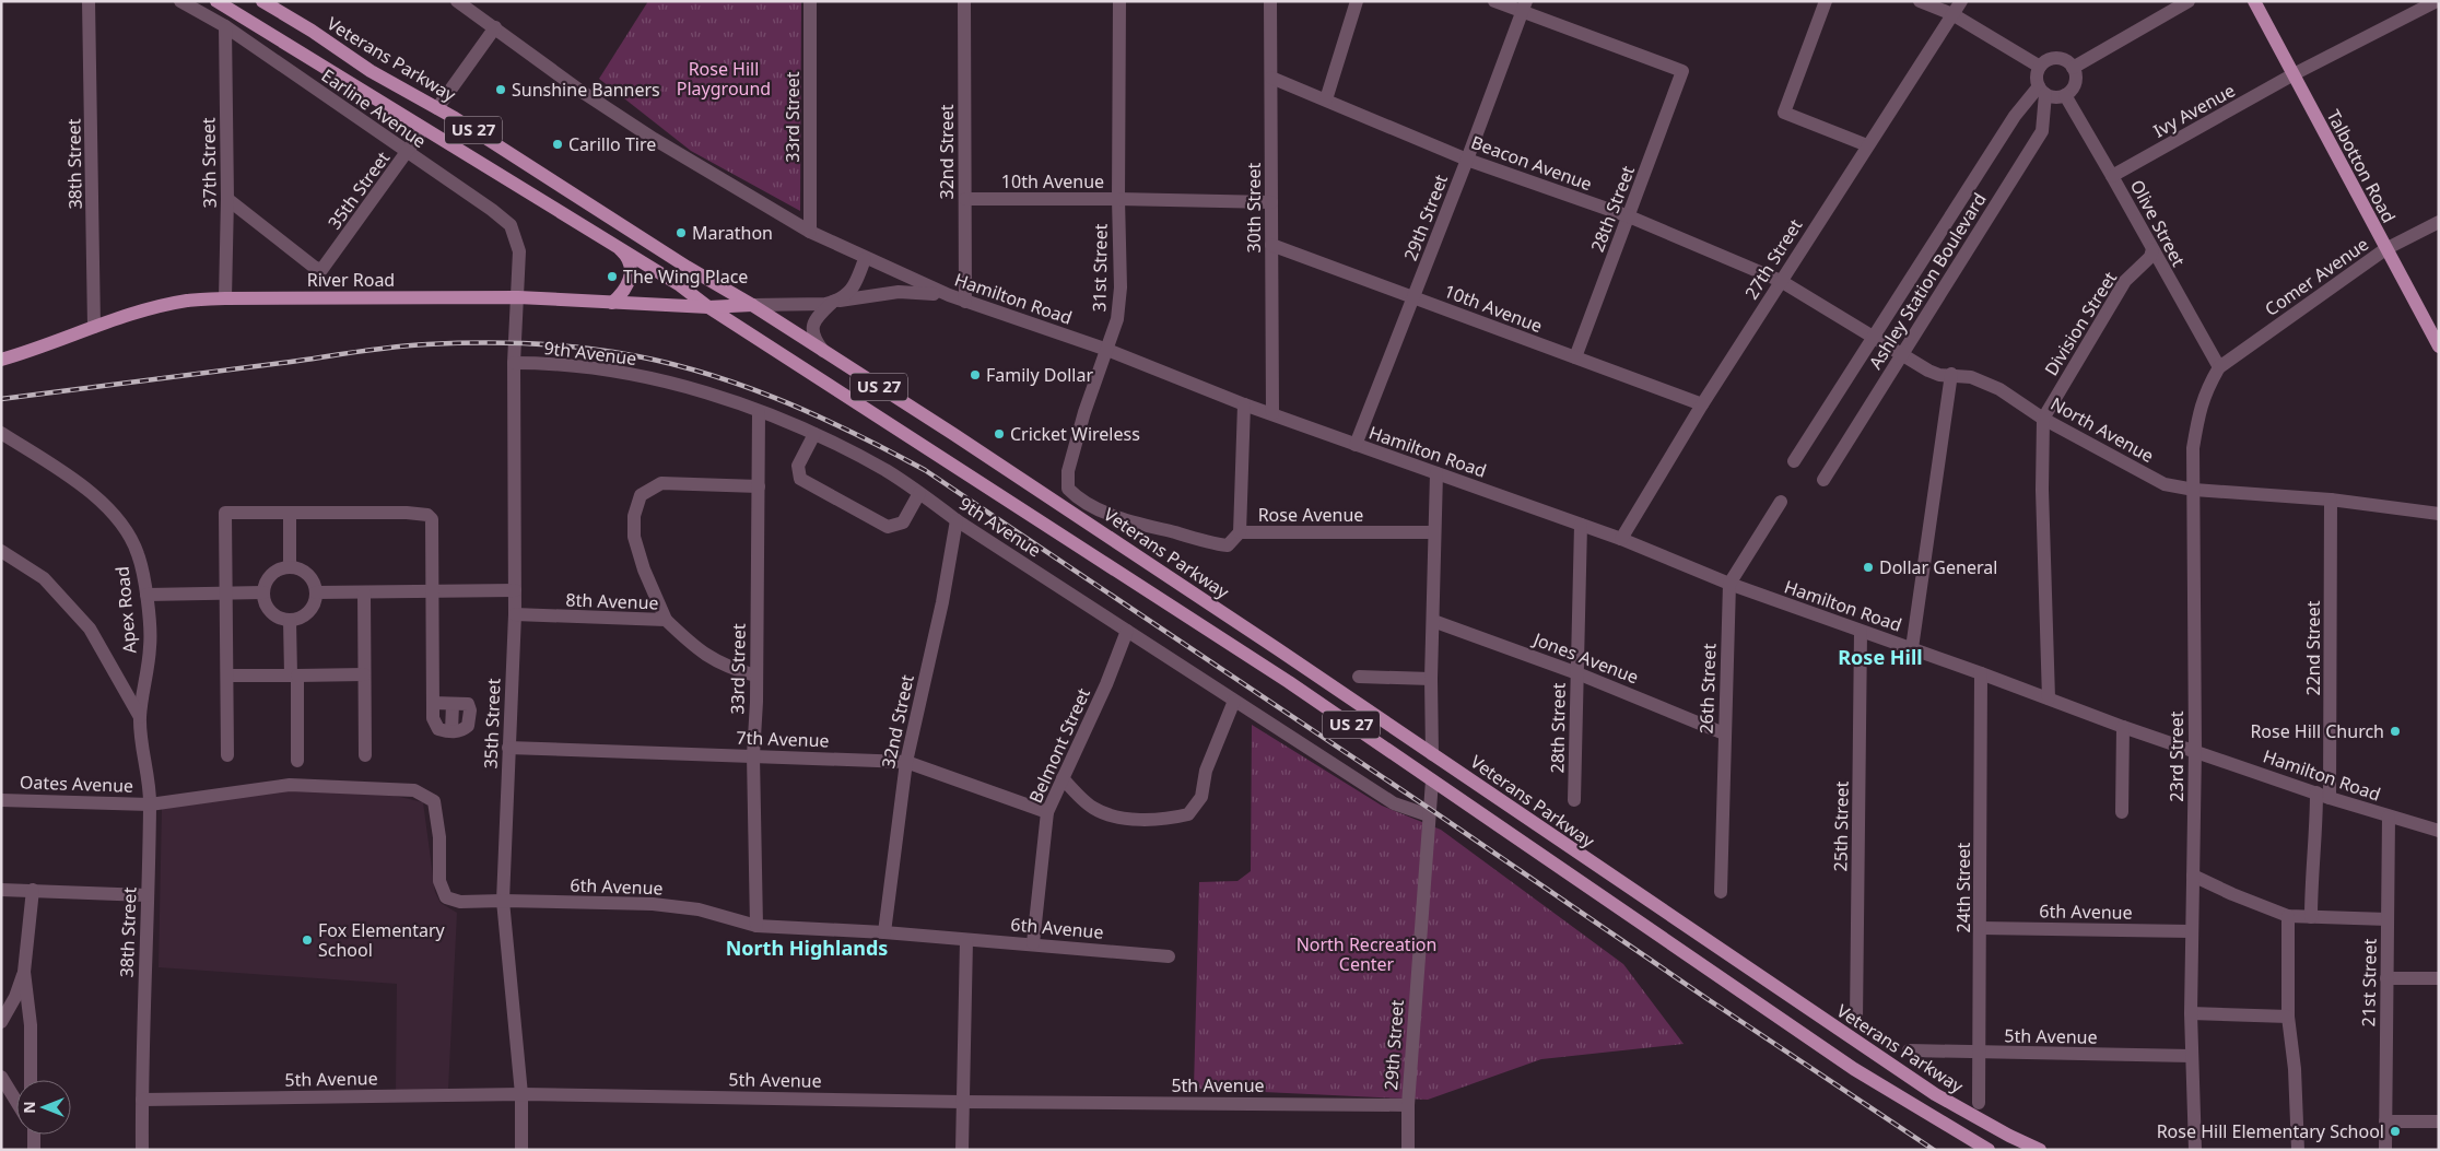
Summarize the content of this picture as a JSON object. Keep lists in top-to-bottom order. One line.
{"streets":{"main road":["Veterans Parkway","US 27","Talbotton Road","River Road"],"street":["Earline Avenue","Ivy Avenue","33rd Street","32nd Street","37th Street","Beacon Avenue","38th Street","10th Avenue","35th Street","30th Street","28th Street","29th Street","Olive Street","27th Street","31st Street","Comer Avenue","Ashley Station Boulevard","Hamilton Road","Division Street","9th Avenue","North Avenue","Rose Avenue","8th Avenue","Apex Road","22nd Street","Jones Avenue","26th Street","7th Avenue","Belmont Street","23rd Street","Oates Avenue","25th Street","6th Avenue","24th Street","21st Street","5th Avenue"]},"crossings":[["Veterans Parkway","River Road"],["Earline Avenue","37th Street"],["Earline Avenue","35th Street"],["Earline Avenue","River Road"],["Ivy Avenue","Talbotton Road"],["Ivy Avenue","Olive Street"],["33rd Street","Hamilton Road"],["33rd Street","9th Avenue"],["33rd Street","8th Avenue"],["33rd Street","7th Avenue"],["33rd Street","6th Avenue"],["US 27","35th Street"],["US 27","29th Street"],["US 27","River Road"],["32nd Street","10th Avenue"],["32nd Street","Hamilton Road"],["32nd Street","9th Avenue"],["32nd Street","7th Avenue"],["32nd Street","6th Avenue"],["37th Street","35th Street"],["37th Street","River Road"],["Beacon Avenue","30th Street"],["Beacon Avenue","28th Street"],["Beacon Avenue","29th Street"],["Beacon Avenue","27th Street"],["Beacon Avenue","North Avenue"],["38th Street","River Road"],["38th Street","Apex Road"],["38th Street","Oates Avenue"],["38th Street","6th Avenue"],["38th Street","5th Avenue"],["Talbotton Road","Comer Avenue"],["10th Avenue","30th Street"],["10th Avenue","28th Street"],["10th Avenue","29th Street"],["10th Avenue","27th Street"],["10th Avenue","31st Street"],["35th Street","River Road"],["35th Street","9th Avenue"],["35th Street","8th Avenue"],["35th Street","7th Avenue"],["35th Street","6th Avenue"],["35th Street","5th Avenue"],["30th Street","Hamilton Road"],["28th Street","29th Street"],["28th Street","Hamilton Road"],["28th Street","Jones Avenue"],["29th Street","Hamilton Road"],["29th Street","9th Avenue"],["29th Street","5th Avenue"],["Olive Street","Comer Avenue"],["Olive Street","Ashley Station Boulevard"],["Olive Street","Division Street"],["Olive Street","23rd Street"],["27th Street","Hamilton Road"],["27th Street","North Avenue"],["31st Street","Hamilton Road"],["31st Street","Rose Avenue"],["Comer Avenue","23rd Street"],["Ashley Station Boulevard","North Avenue"],["Hamilton Road","22nd Street"],["Hamilton Road","26th Street"],["Hamilton Road","23rd Street"],["Hamilton Road","25th Street"],["Hamilton Road","24th Street"],["Hamilton Road","21st Street"],["Division Street","North Avenue"],["9th Avenue","Belmont Street"],["North Avenue","22nd Street"],["North Avenue","23rd Street"],["Jones Avenue","26th Street"],["7th Avenue","Belmont Street"],["Belmont Street","6th Avenue"],["23rd Street","6th Avenue"],["23rd Street","5th Avenue"],["Oates Avenue","6th Avenue"],["6th Avenue","24th Street"],["24th Street","5th Avenue"]],"districts":["Rose Hill","North Highlands"],"parks":["Rose Hill Playground","North Recreation Center"],"places":["Sunshine Banners","Carillo Tire","Marathon","The Wing Place","Family Dollar","Cricket Wireless","Dollar General","Rose Hill Church","Fox Elementary School","Rose Hill Elementary School"],"north":"left"}
